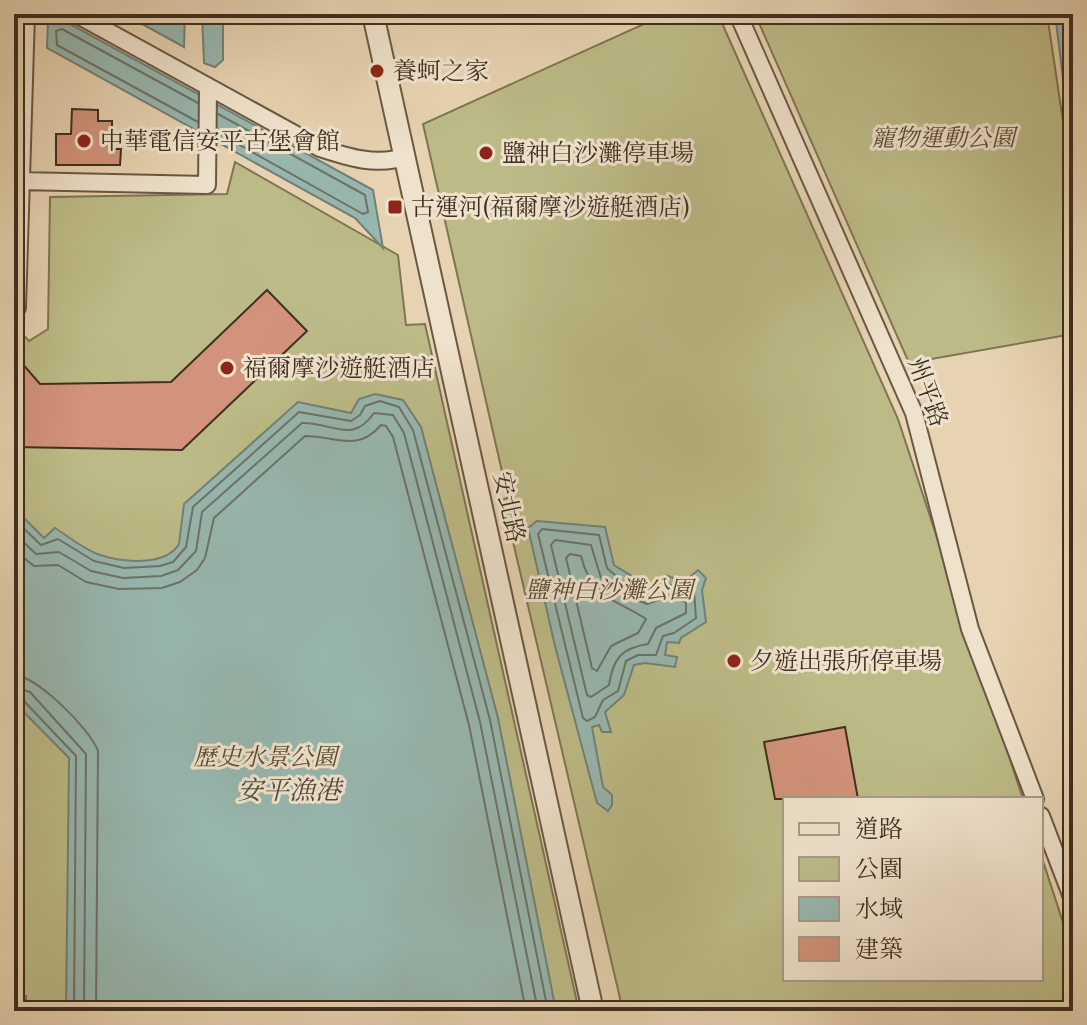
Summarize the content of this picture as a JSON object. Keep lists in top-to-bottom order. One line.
{"streets":{"street":["州平路","安北路"]},"water":["安平漁港"],"parks":["寵物運動公園","鹽神白沙灘公園","歷史水景公園"],"places":{"other":["養蚵之家","中華電信安平古堡會館","鹽神白沙灘停車場","福爾摩沙遊艇酒店","夕遊出張所停車場"],"transit":["古運河(福爾摩沙遊艇酒店)"]},"legend":["道路","公園","水域","建築"]}
